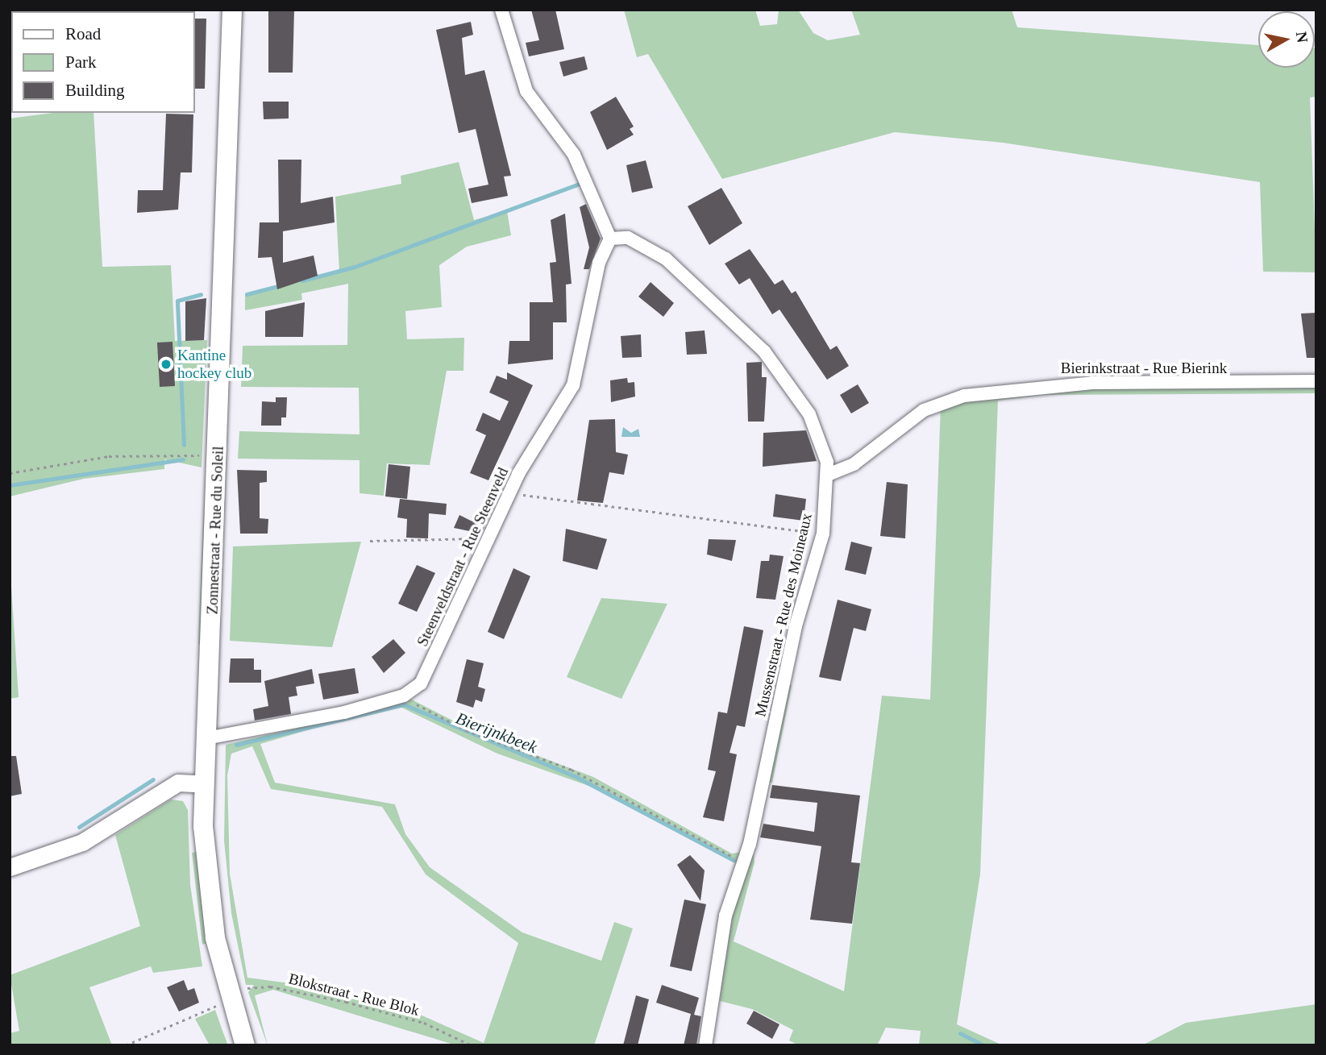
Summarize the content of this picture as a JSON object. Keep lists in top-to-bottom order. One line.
{"streets":{"main road":["Zonnestraat - Rue du Soleil"],"street":["Bierinkstraat - Rue Bierink","Steenveldstraat - Rue Steenveld","Mussenstraat - Rue des Moineaux"],"path":["Blokstraat - Rue Blok"]},"crossings":[["Bierinkstraat - Rue Bierink","Mussenstraat - Rue des Moineaux"],["Zonnestraat - Rue du Soleil","Steenveldstraat - Rue Steenveld"],["Zonnestraat - Rue du Soleil","Blokstraat - Rue Blok"],["Steenveldstraat - Rue Steenveld","Mussenstraat - Rue des Moineaux"]],"water":["Bierijnkbeek"],"places":["Kantine hockey club"],"legend":["Road","Park","Building"],"north":"right"}
